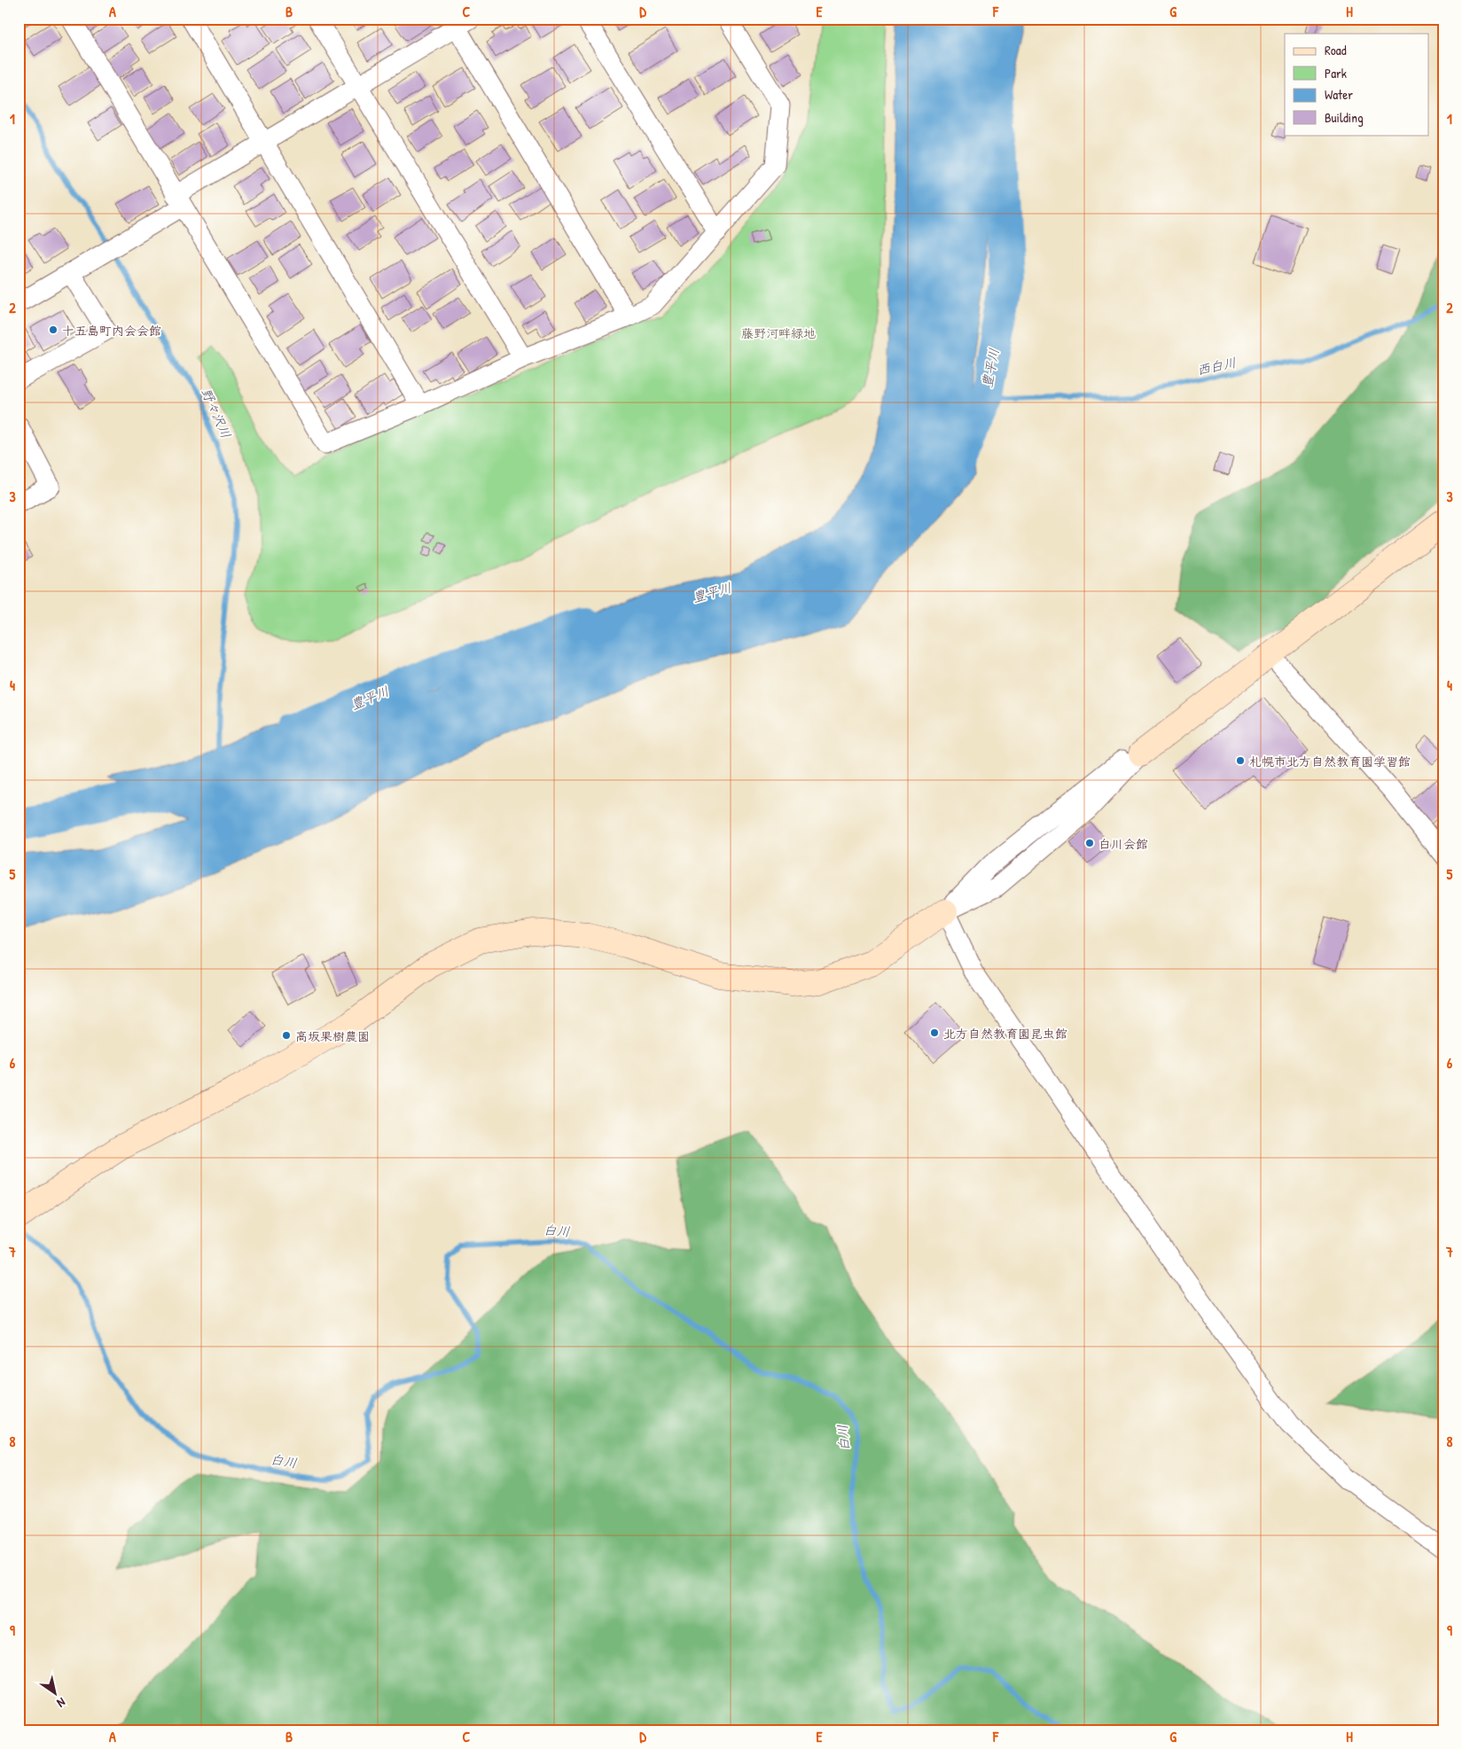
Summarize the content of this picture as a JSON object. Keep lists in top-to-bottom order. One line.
{"water":["西白川","豊平川","野々沢川","白川"],"parks":["藤野河畔緑地"],"places":["十五島町内会会館","札幌市北方自然教育園学習館","白川会館","北方自然教育園昆虫館","高坂果樹農園"],"legend":["Road","Park","Water","Building"],"north":"bottom right","grid":{"columns":["A","B","C","D","E","F","G","H"],"rows":["1","2","3","4","5","6","7","8","9"]}}
